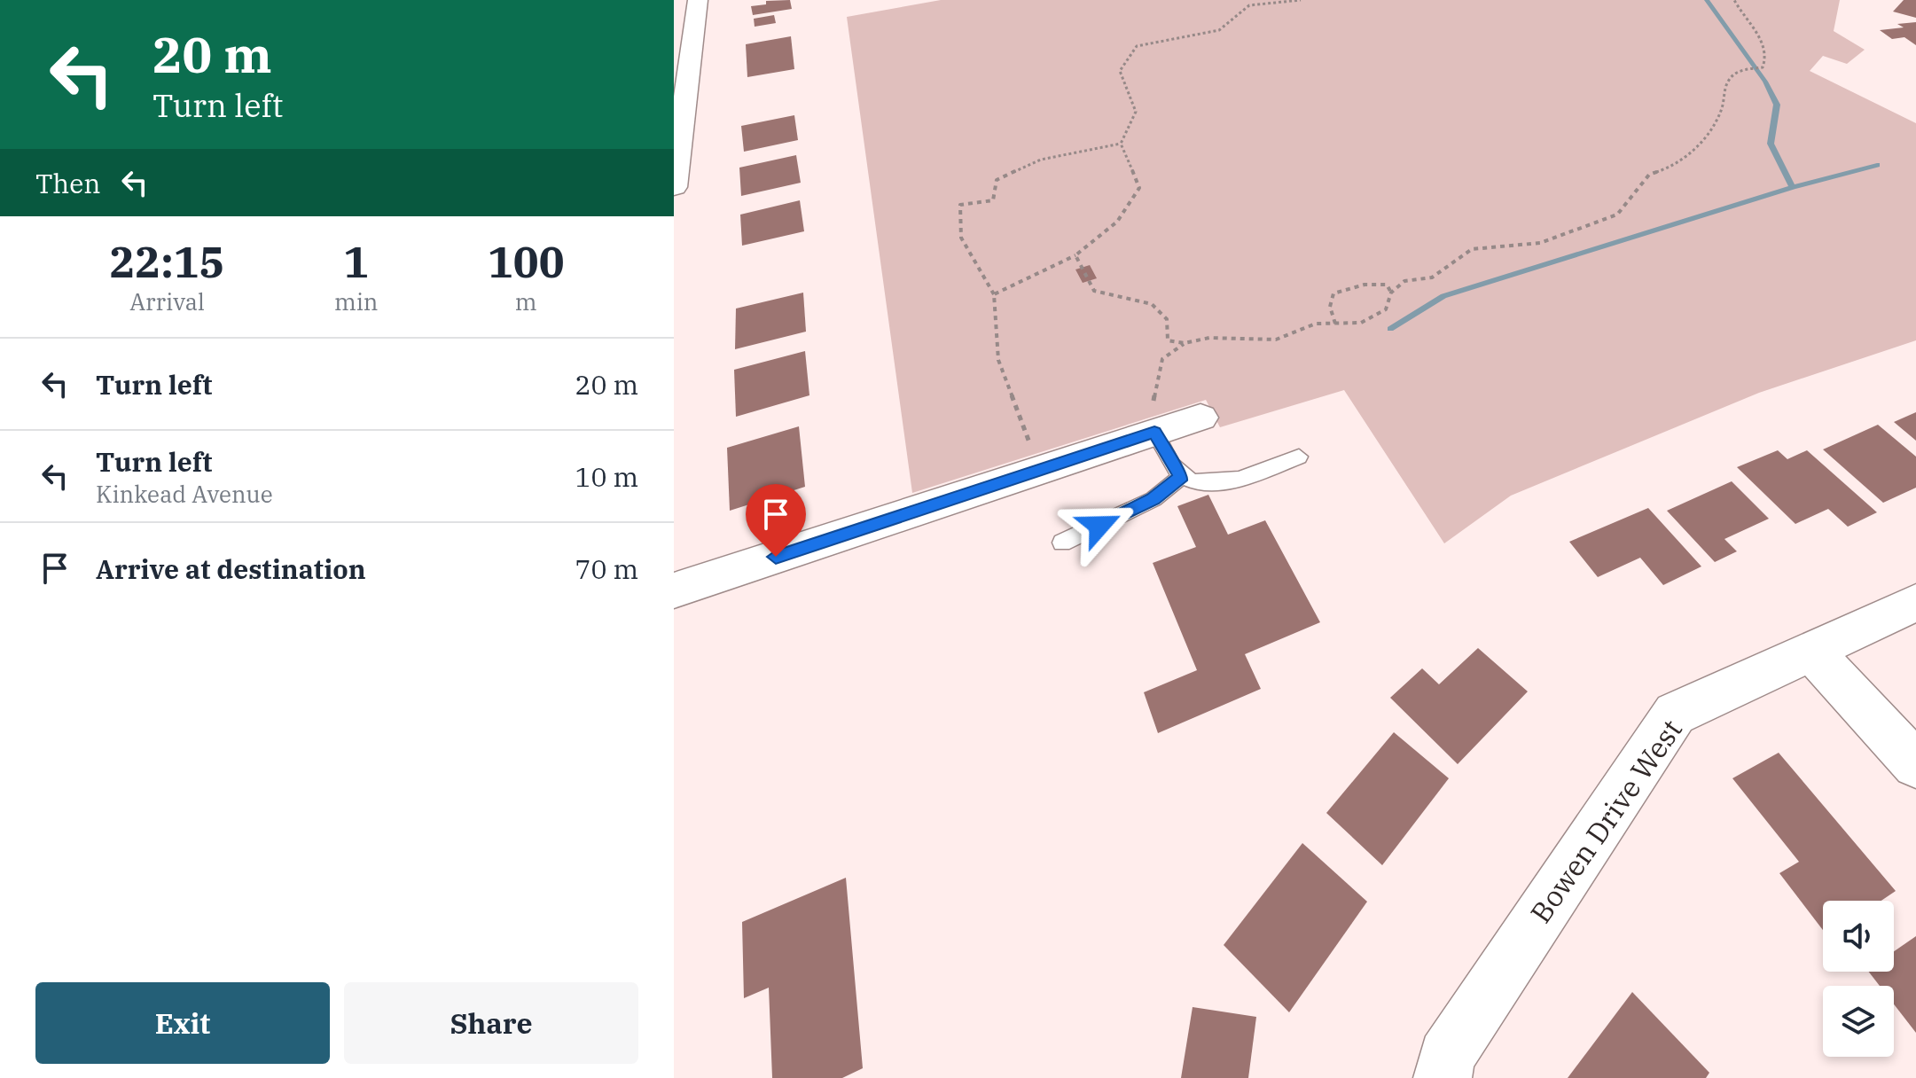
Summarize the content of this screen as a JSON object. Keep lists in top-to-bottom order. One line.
{"streets":{"street":["Bowen Drive West"]},"page":{"turn":["20 m","Turn left"],"then":"Then","eta":["22:15","Arrival","1","min","100","m"],"list":[{"name":"Turn left","value":"20 m"},{"name":"Turn left","note":"Kinkead Avenue","value":"10 m"},{"name":"Arrive at destination","value":"70 m"}],"buttons":["Exit","Share"]}}
